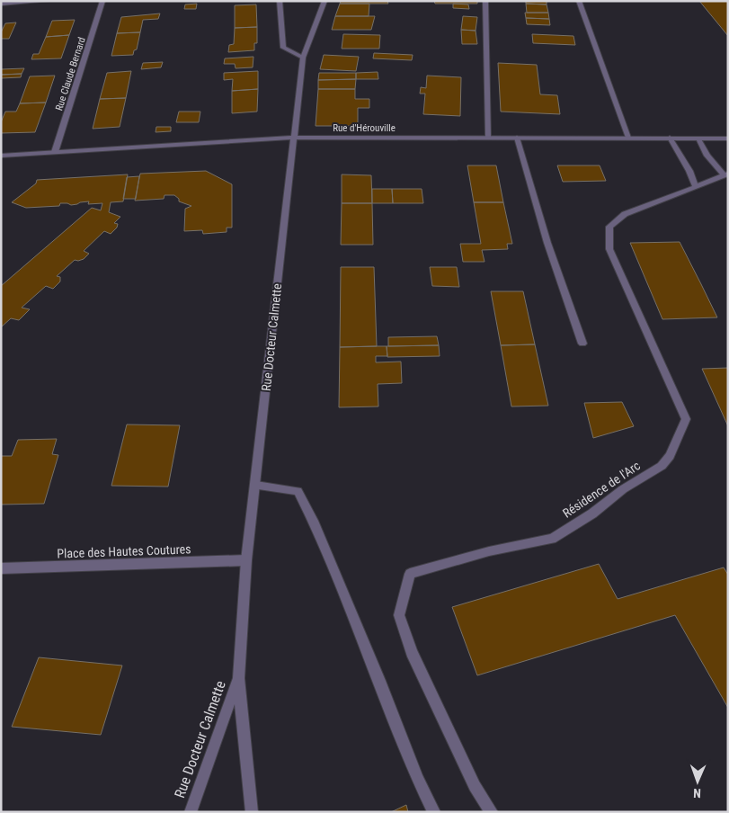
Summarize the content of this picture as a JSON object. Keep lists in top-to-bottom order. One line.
{"streets":{"street":["Rue Claude Bernard","Rue d'Hérouville","Rue Docteur Calmette","Résidence de l'Arc","Place des Hautes Coutures"]},"crossings":[["Rue Claude Bernard","Rue d'Hérouville"],["Rue d'Hérouville","Rue Docteur Calmette"],["Rue Docteur Calmette","Place des Hautes Coutures"]],"north":"bottom"}
